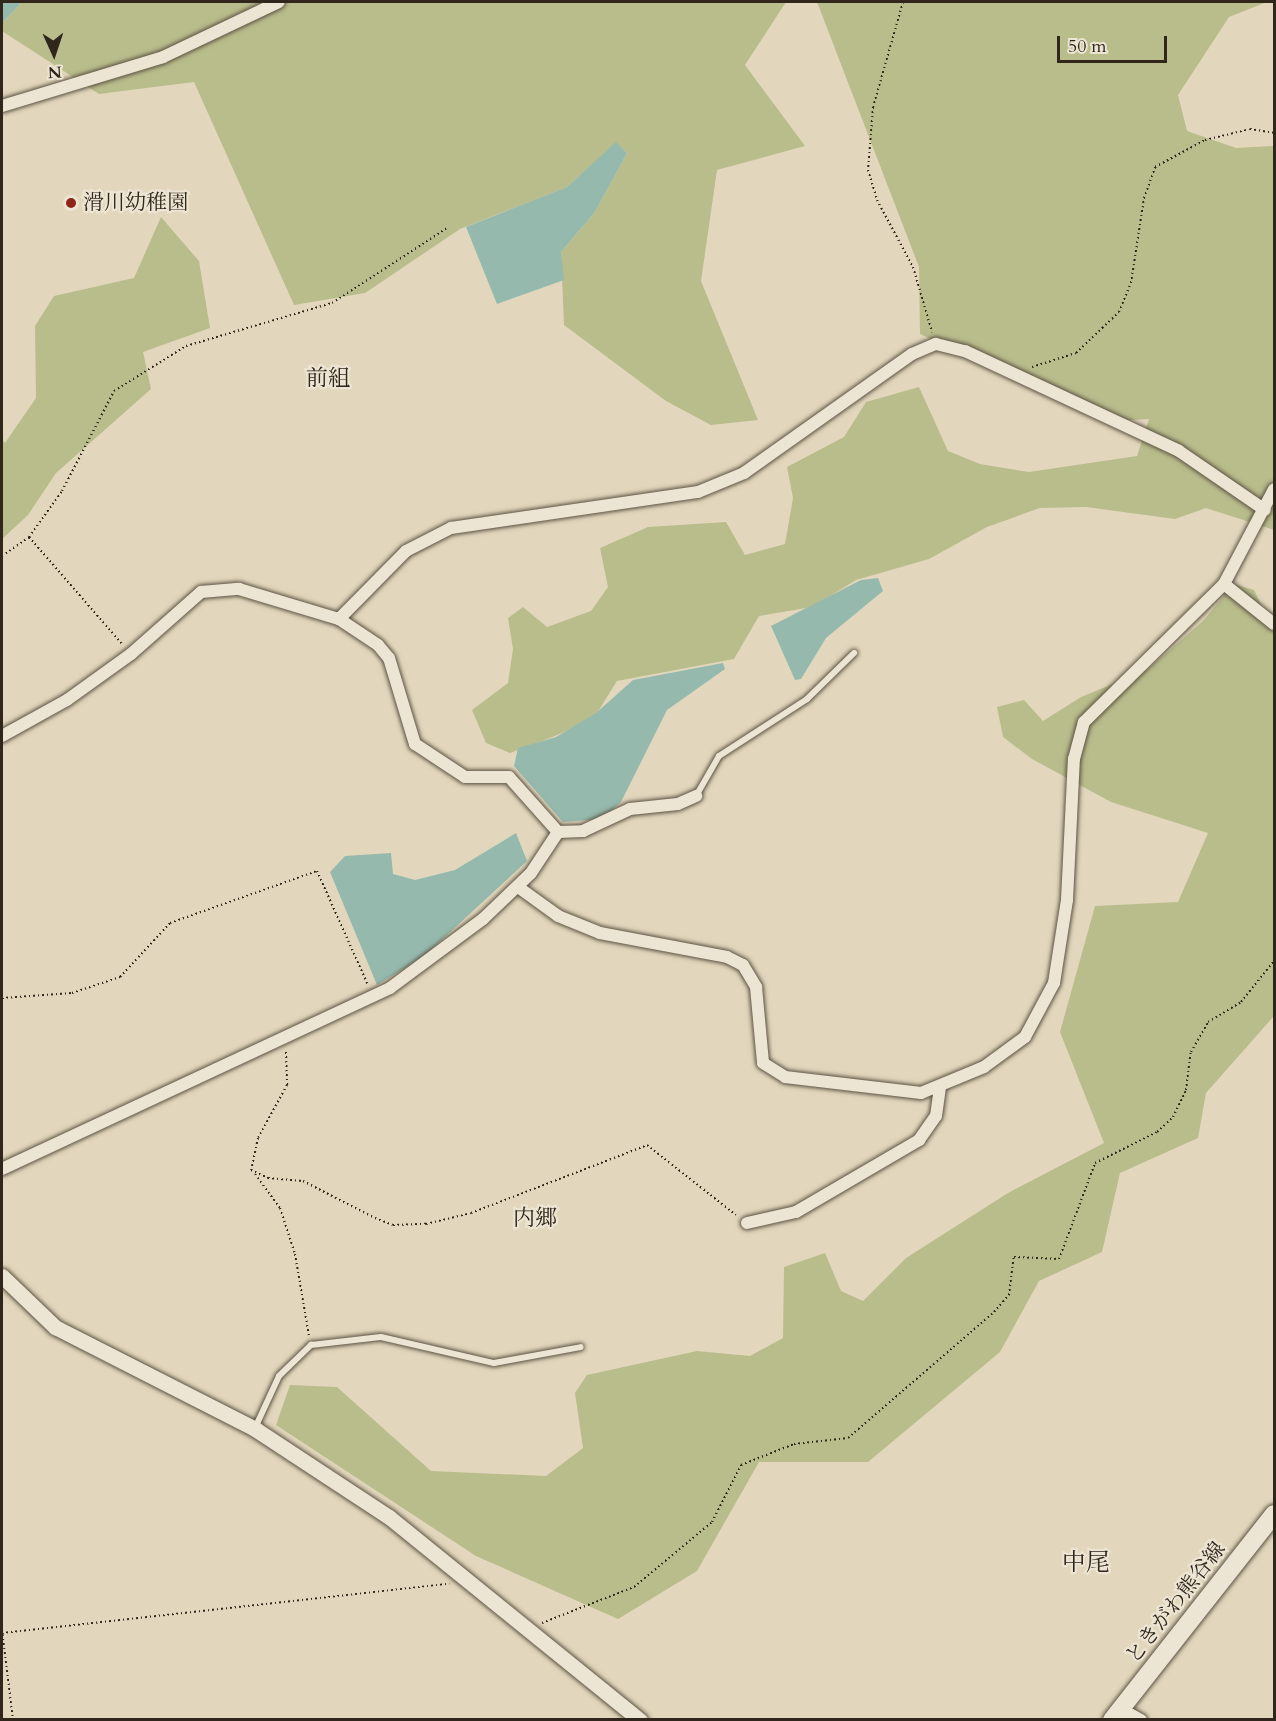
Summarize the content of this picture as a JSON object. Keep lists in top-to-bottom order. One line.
{"streets":{"main road":["ときがわ熊谷線"]},"districts":["前組","内郷","中尾"],"places":["滑川幼稚園"],"scale_bar":"50 m","north":"bottom"}
